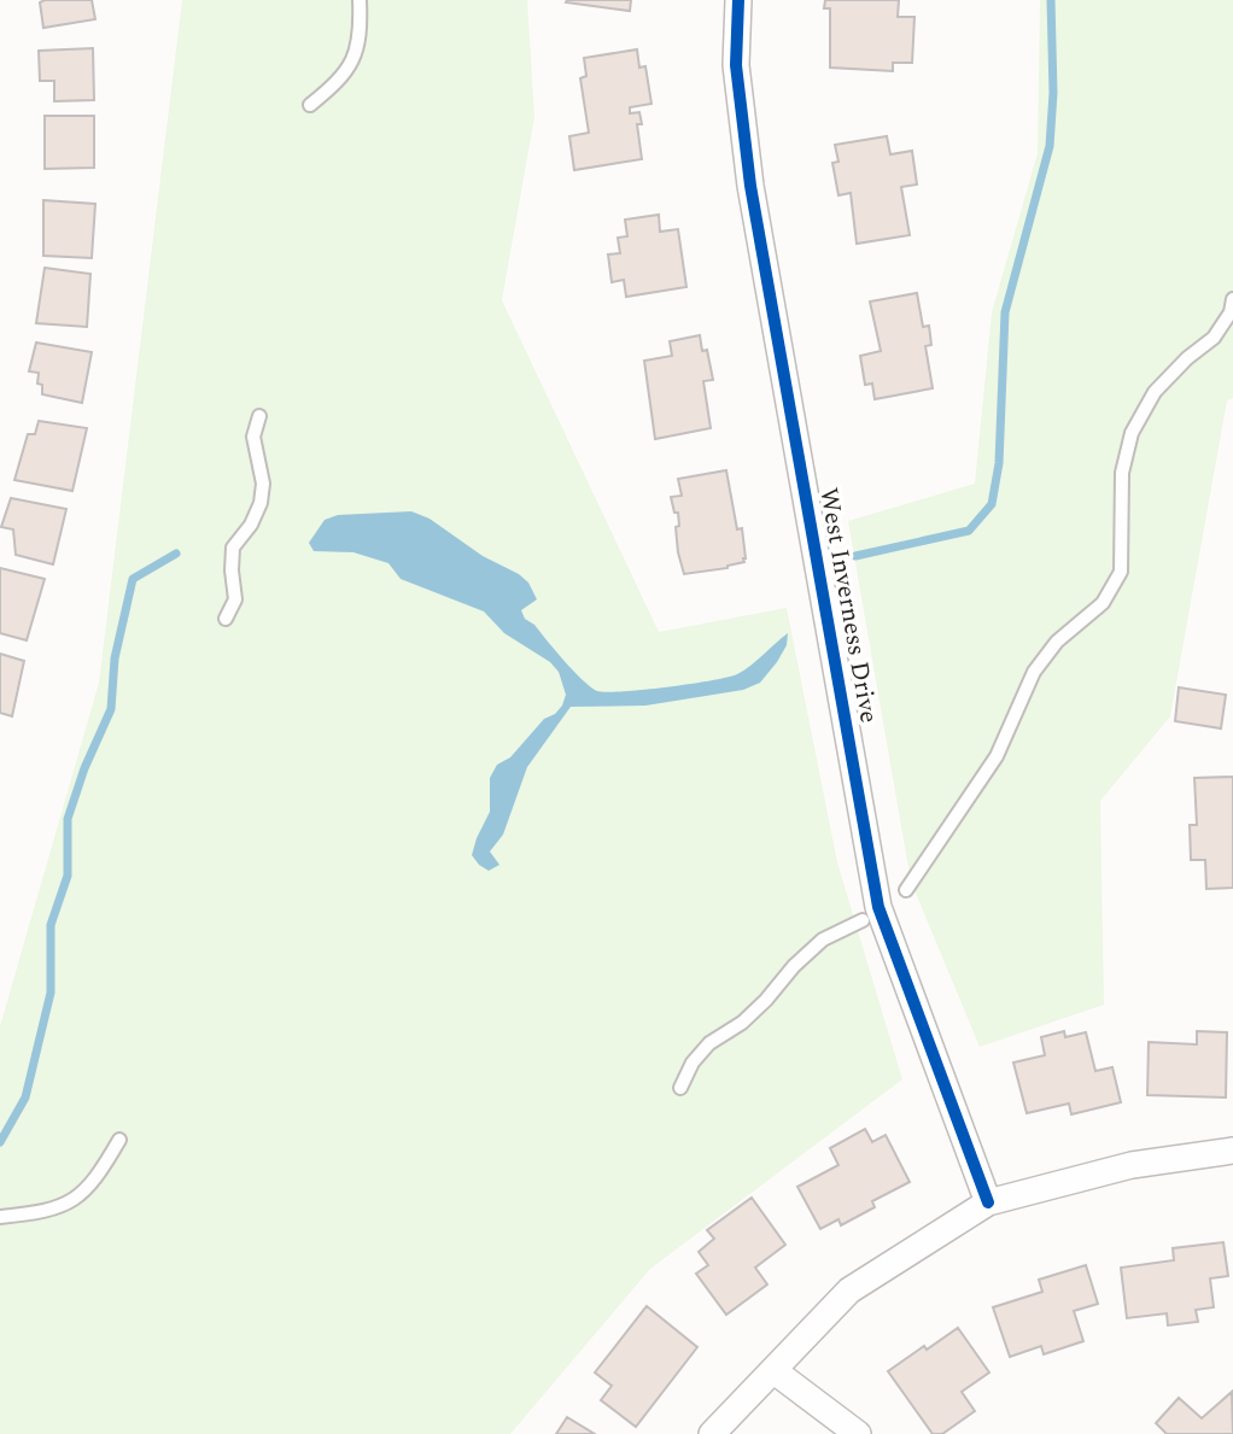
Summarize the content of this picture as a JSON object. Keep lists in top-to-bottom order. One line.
{"streets":{"street":["West Inverness Drive"]}}
